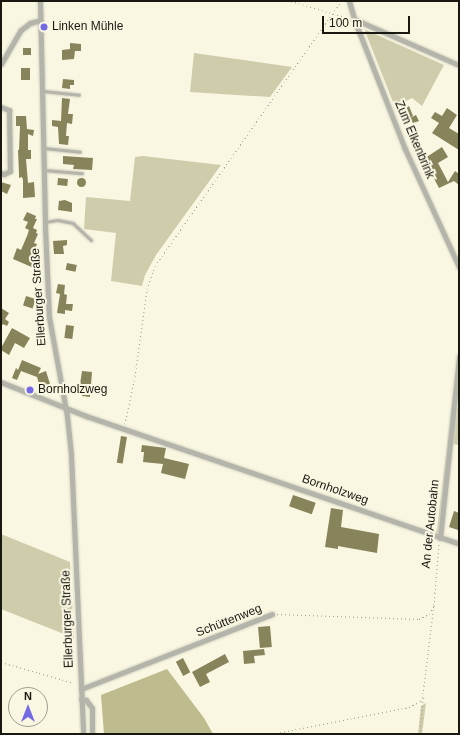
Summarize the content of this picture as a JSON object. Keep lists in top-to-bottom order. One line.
{"streets":{"street":["Zum Elkenbrink","Ellerburger Straße","Bornholzweg","An der Autobahn","Schüttenweg"]},"crossings":[["Ellerburger Straße","Bornholzweg"],["Ellerburger Straße","Schüttenweg"],["Bornholzweg","An der Autobahn"],["An der Autobahn","Schüttenweg"]],"places":["Linken Mühle","Bornholzweg"],"scale_bar":"100 m","north":"top"}
